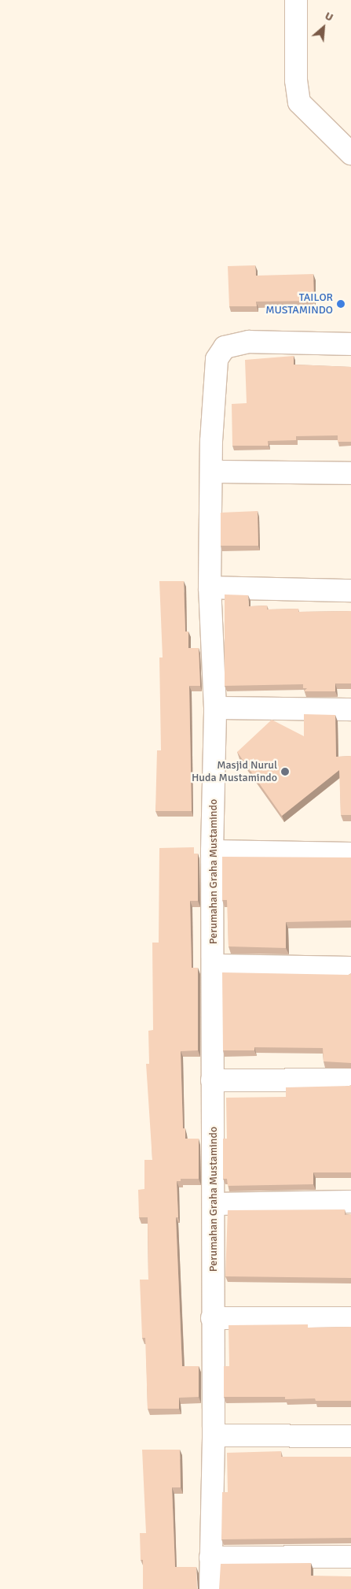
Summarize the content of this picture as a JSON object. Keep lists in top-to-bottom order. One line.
{"streets":{"street":["Perumahan Graha Mustamindo"]},"places":["TAILOR MUSTAMINDO","Masjid Nurul Huda Mustamindo"],"north":"top right"}
